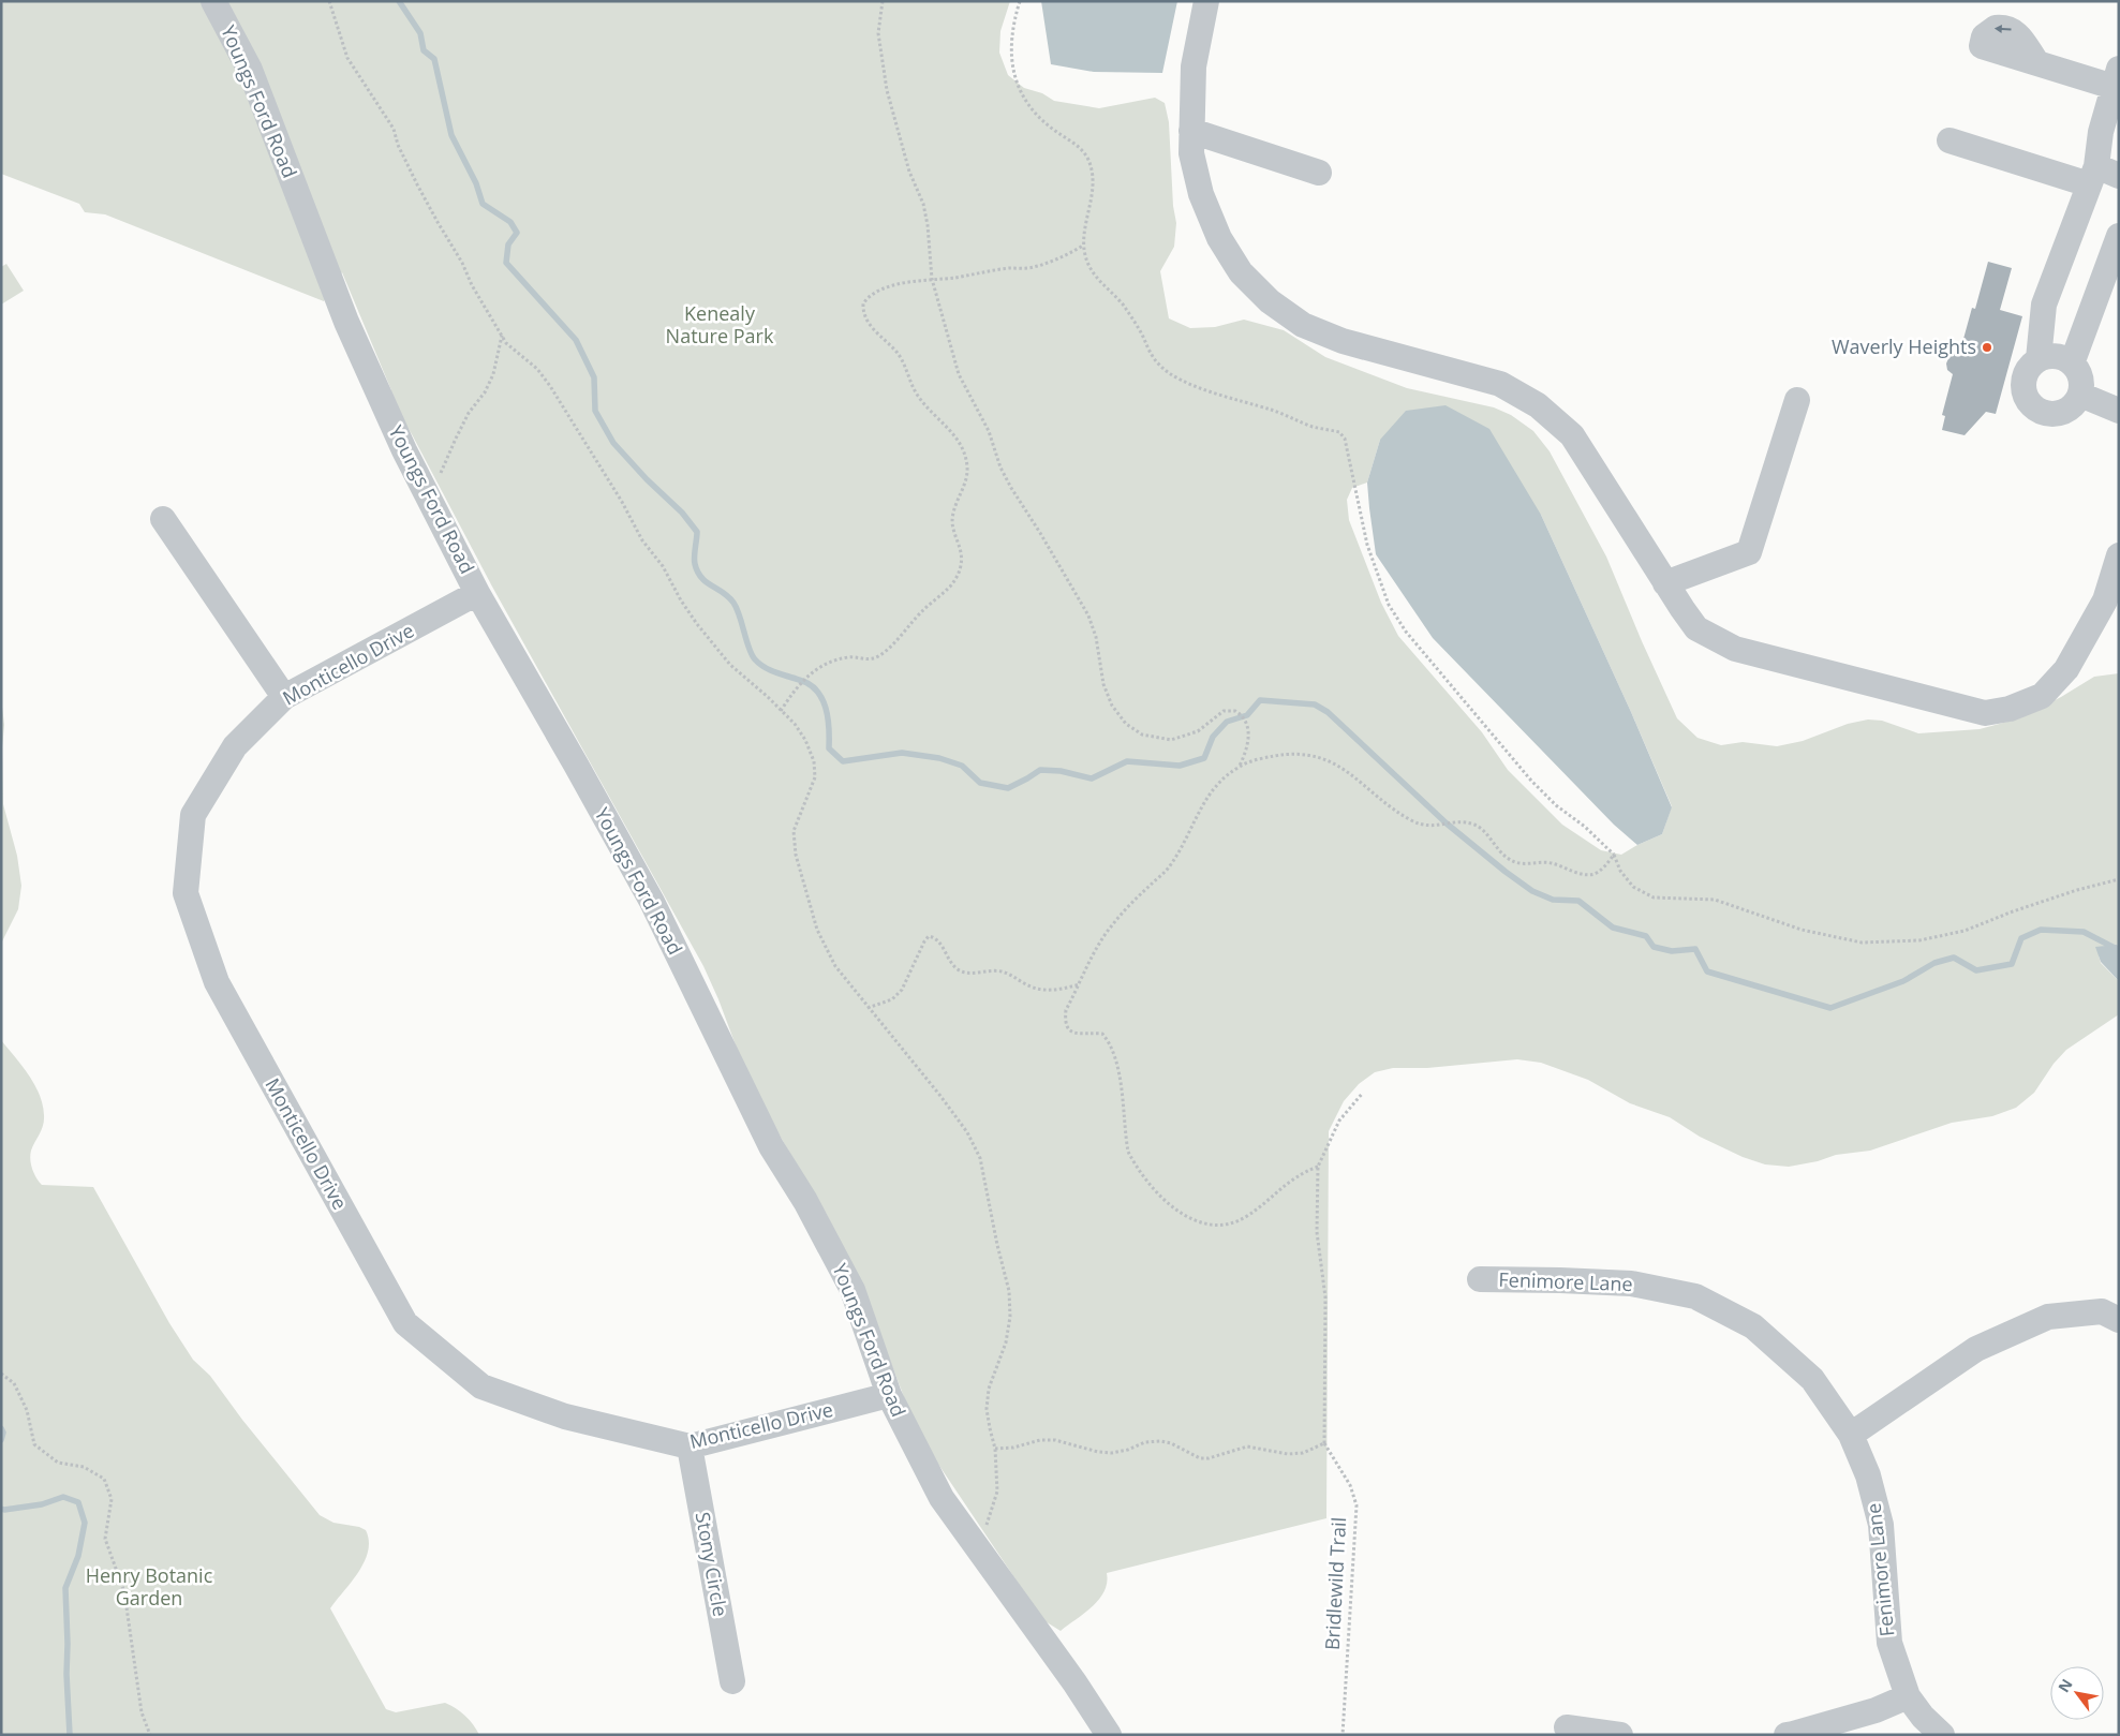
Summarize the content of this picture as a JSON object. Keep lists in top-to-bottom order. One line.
{"streets":{"street":["Youngs Ford Road","Monticello Drive","Fenimore Lane","Stony Circle"],"path":["Bridlewild Trail"]},"crossings":[["Youngs Ford Road","Monticello Drive"],["Monticello Drive","Stony Circle"]],"parks":["Kenealy Nature Park","Henry Botanic Garden"],"places":["Waverly Heights"],"north":"top left"}
